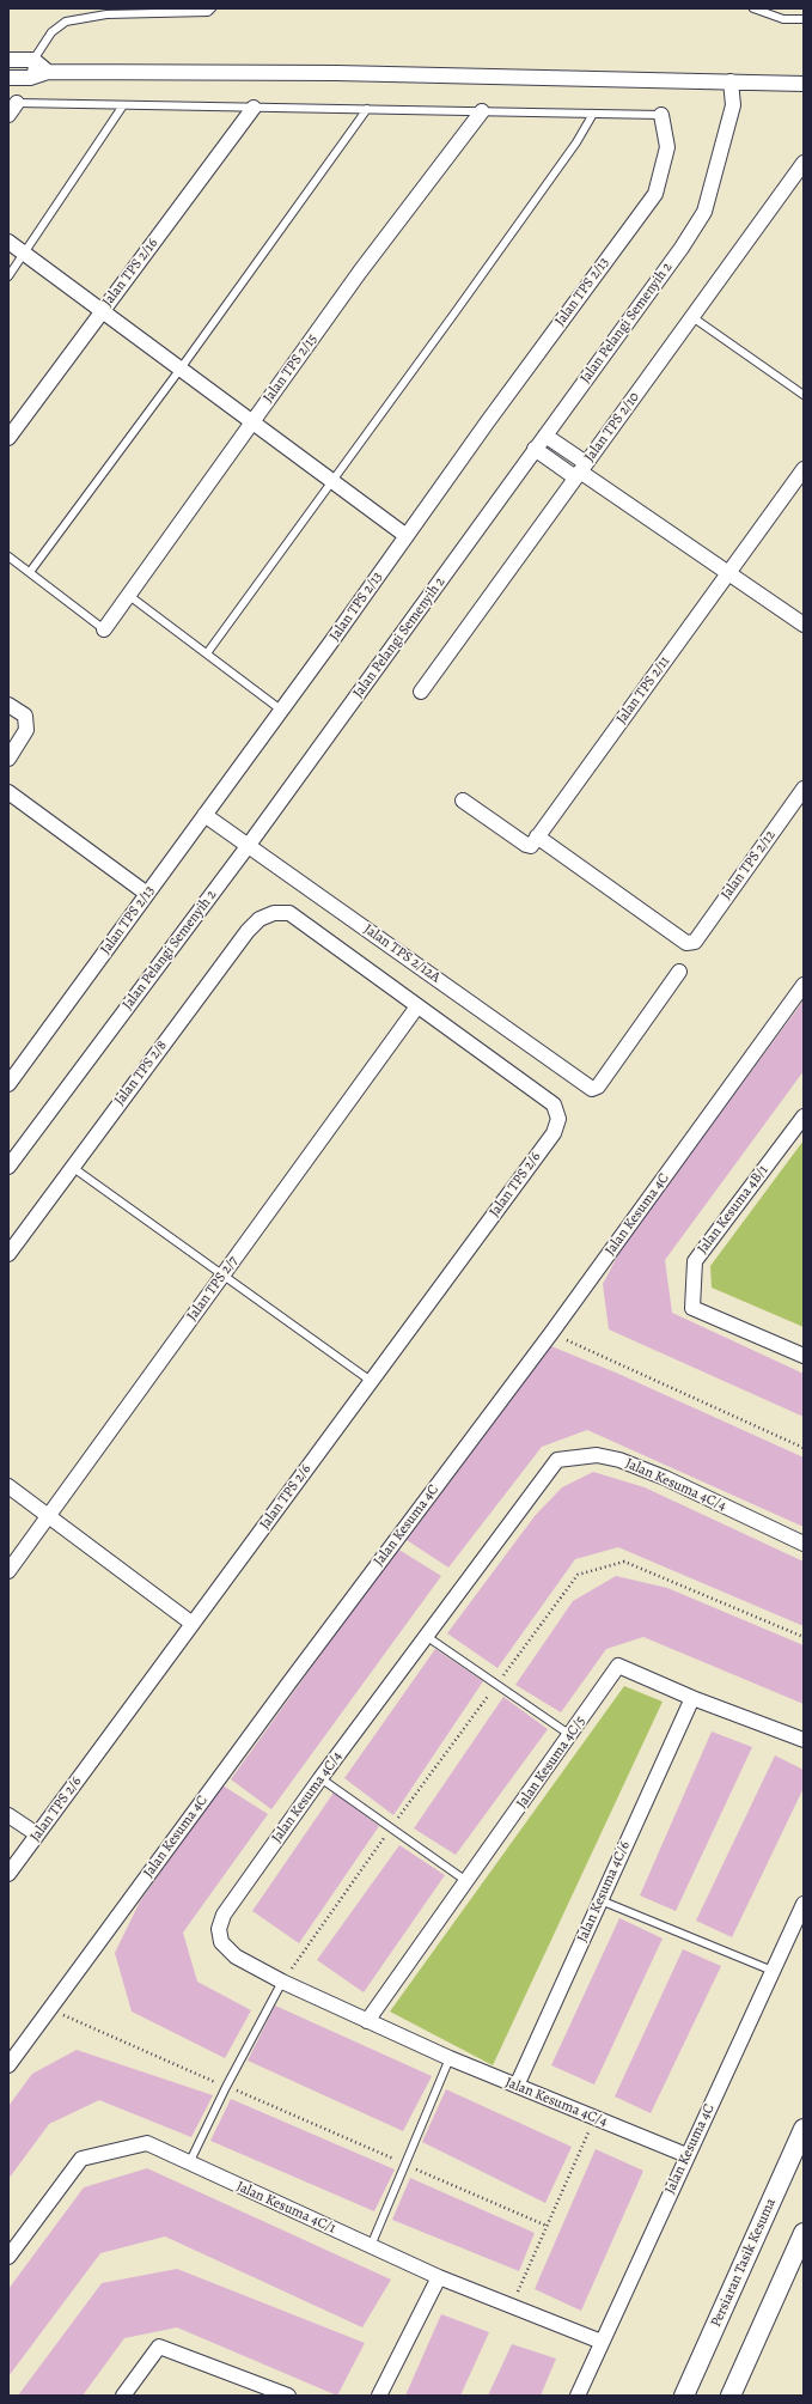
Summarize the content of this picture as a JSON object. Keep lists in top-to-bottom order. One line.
{"streets":{"street":["Jalan TPS 2/16","Jalan TPS 2/13","Jalan Pelangi Semenyih 2","Jalan TPS 2/15","Jalan TPS 2/10","Jalan TPS 2/11","Jalan TPS 2/12","Jalan TPS 2/12A","Jalan TPS 2/8","Jalan TPS 2/6","Jalan Kesuma 4B/1","Jalan Kesuma 4C","Jalan TPS 2/7","Jalan Kesuma 4C/4","Jalan Kesuma 4C/5","Jalan Kesuma 4C/6","Jalan Kesuma 4C/1","Persiaran Tasik Kesuma"]},"crossings":[["Jalan TPS 2/13","Jalan TPS 2/12A"],["Jalan Pelangi Semenyih 2","Jalan TPS 2/12A"],["Jalan TPS 2/11","Jalan TPS 2/12"],["Jalan TPS 2/8","Jalan TPS 2/6"],["Jalan TPS 2/8","Jalan TPS 2/7"],["Jalan TPS 2/6","Jalan TPS 2/7"],["Jalan Kesuma 4C","Jalan Kesuma 4C/4"],["Jalan Kesuma 4C","Jalan Kesuma 4C/1"],["Jalan Kesuma 4C/4","Jalan Kesuma 4C/5"],["Jalan Kesuma 4C/4","Jalan Kesuma 4C/6"],["Jalan Kesuma 4C/5","Jalan Kesuma 4C/6"]]}
